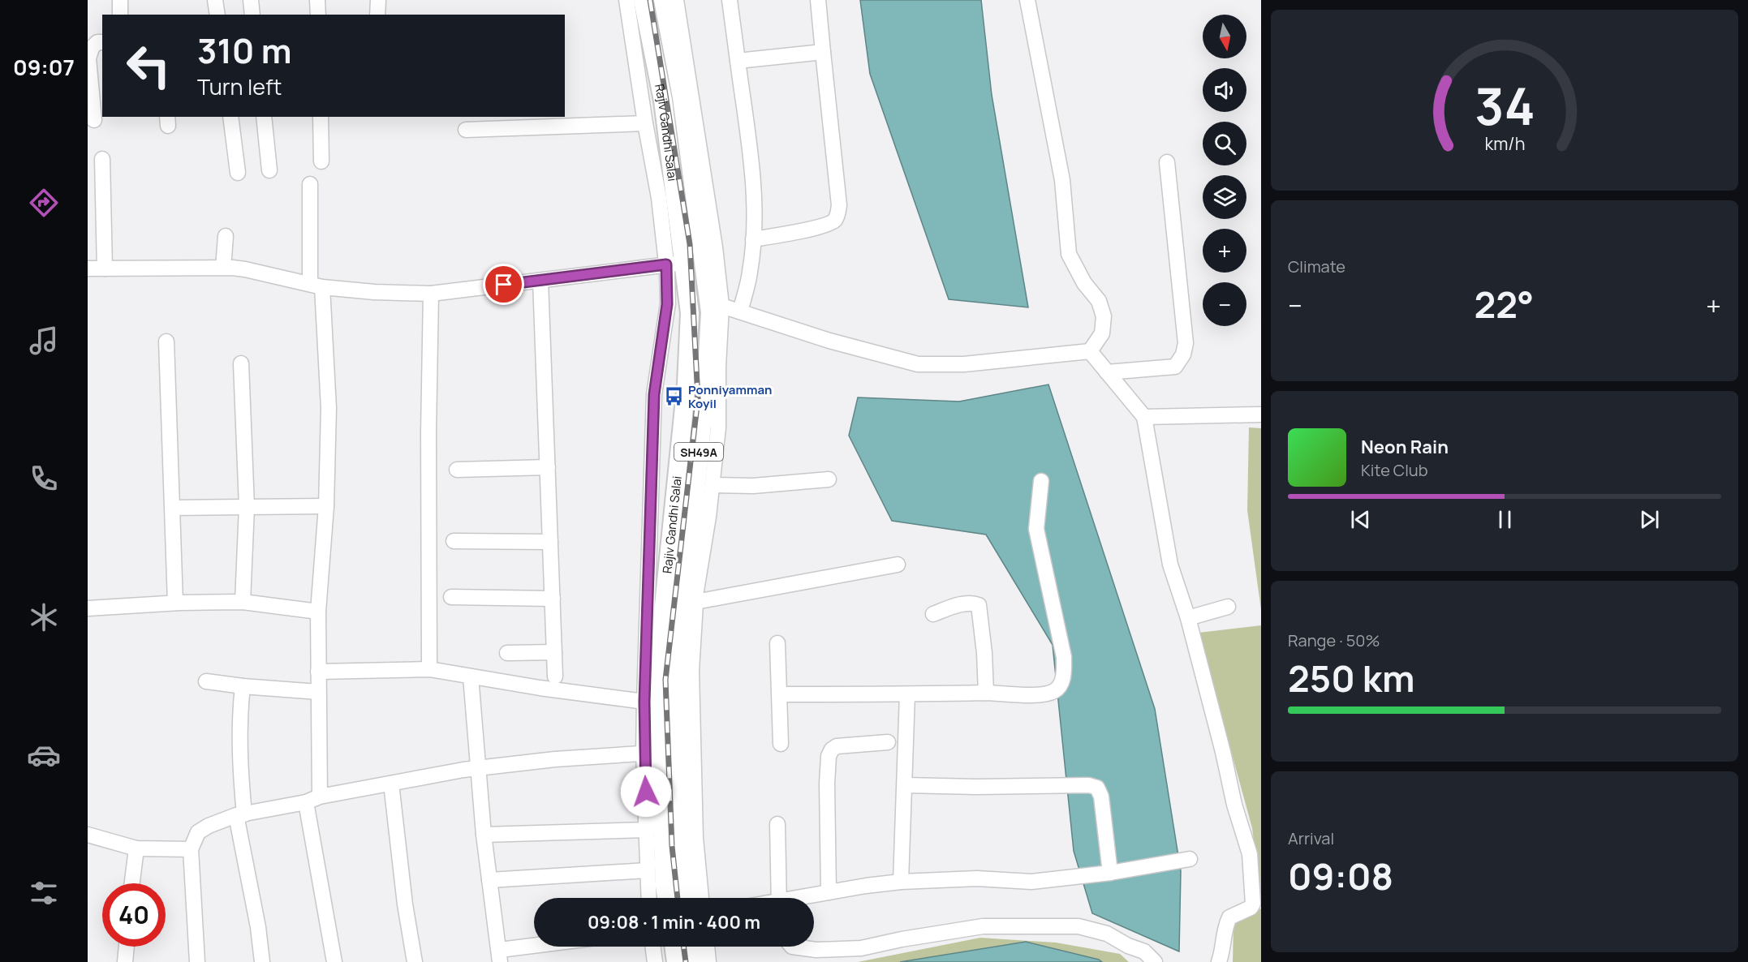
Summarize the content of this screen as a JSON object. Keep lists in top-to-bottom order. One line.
{"streets":{"main road":["Rajiv Gandhi Salai","SH49A"]},"places":{"bus stop":["Ponniyamman Koyil"]},"north":"bottom","page":{"tabs":"09:07","map_buttons":["+","−"],"turn":["310 m","Turn left"],"tile":["Climate",["Range · 50%","250 km"],["Arrival","09:08"]],"heat":["−","22°","+"],"song":["Neon Rain","Kite Club"],"limit":"40","trip":"09:08 · 1 min · 400 m","gauge":["34","km/h"]}}
